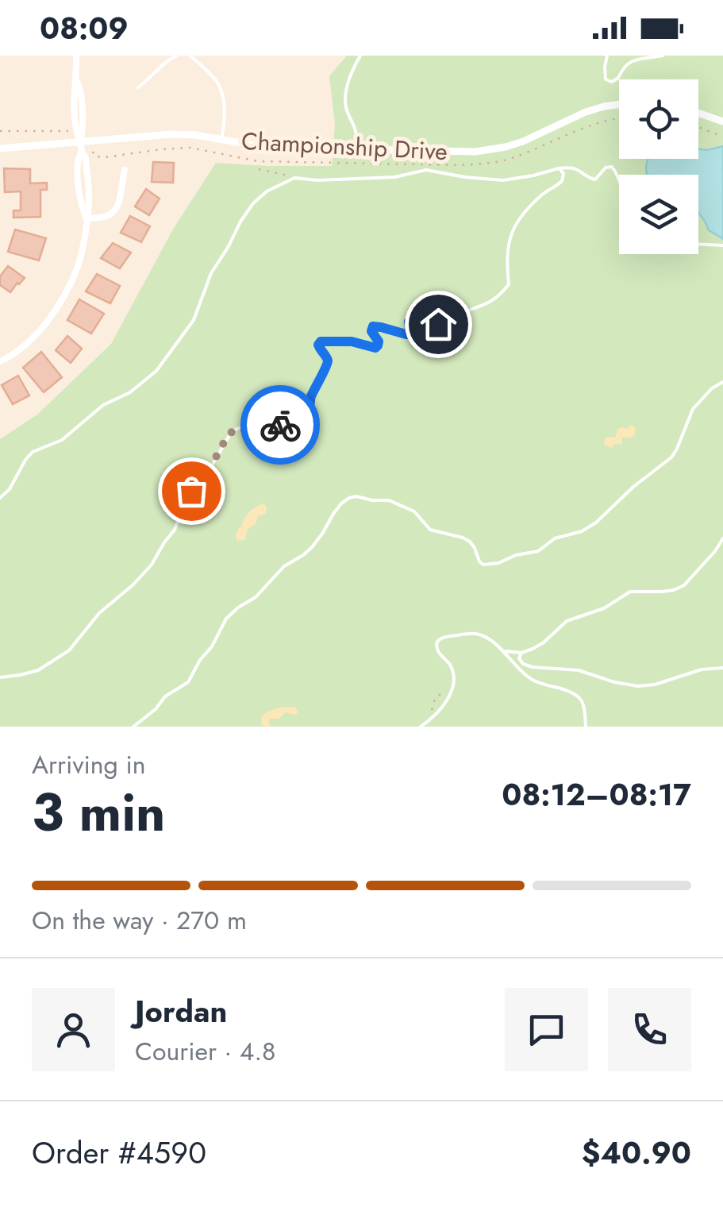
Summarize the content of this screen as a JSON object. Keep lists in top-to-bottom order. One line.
{"streets":{"street":["Championship Drive"]},"page":{"status":"08:09","heading":["3 min","Arriving in","08:12–08:17"],"panel":["Jordan","Courier · 4.8","Order #4590","$40.90"],"bar":"On the way · 270 m"}}
